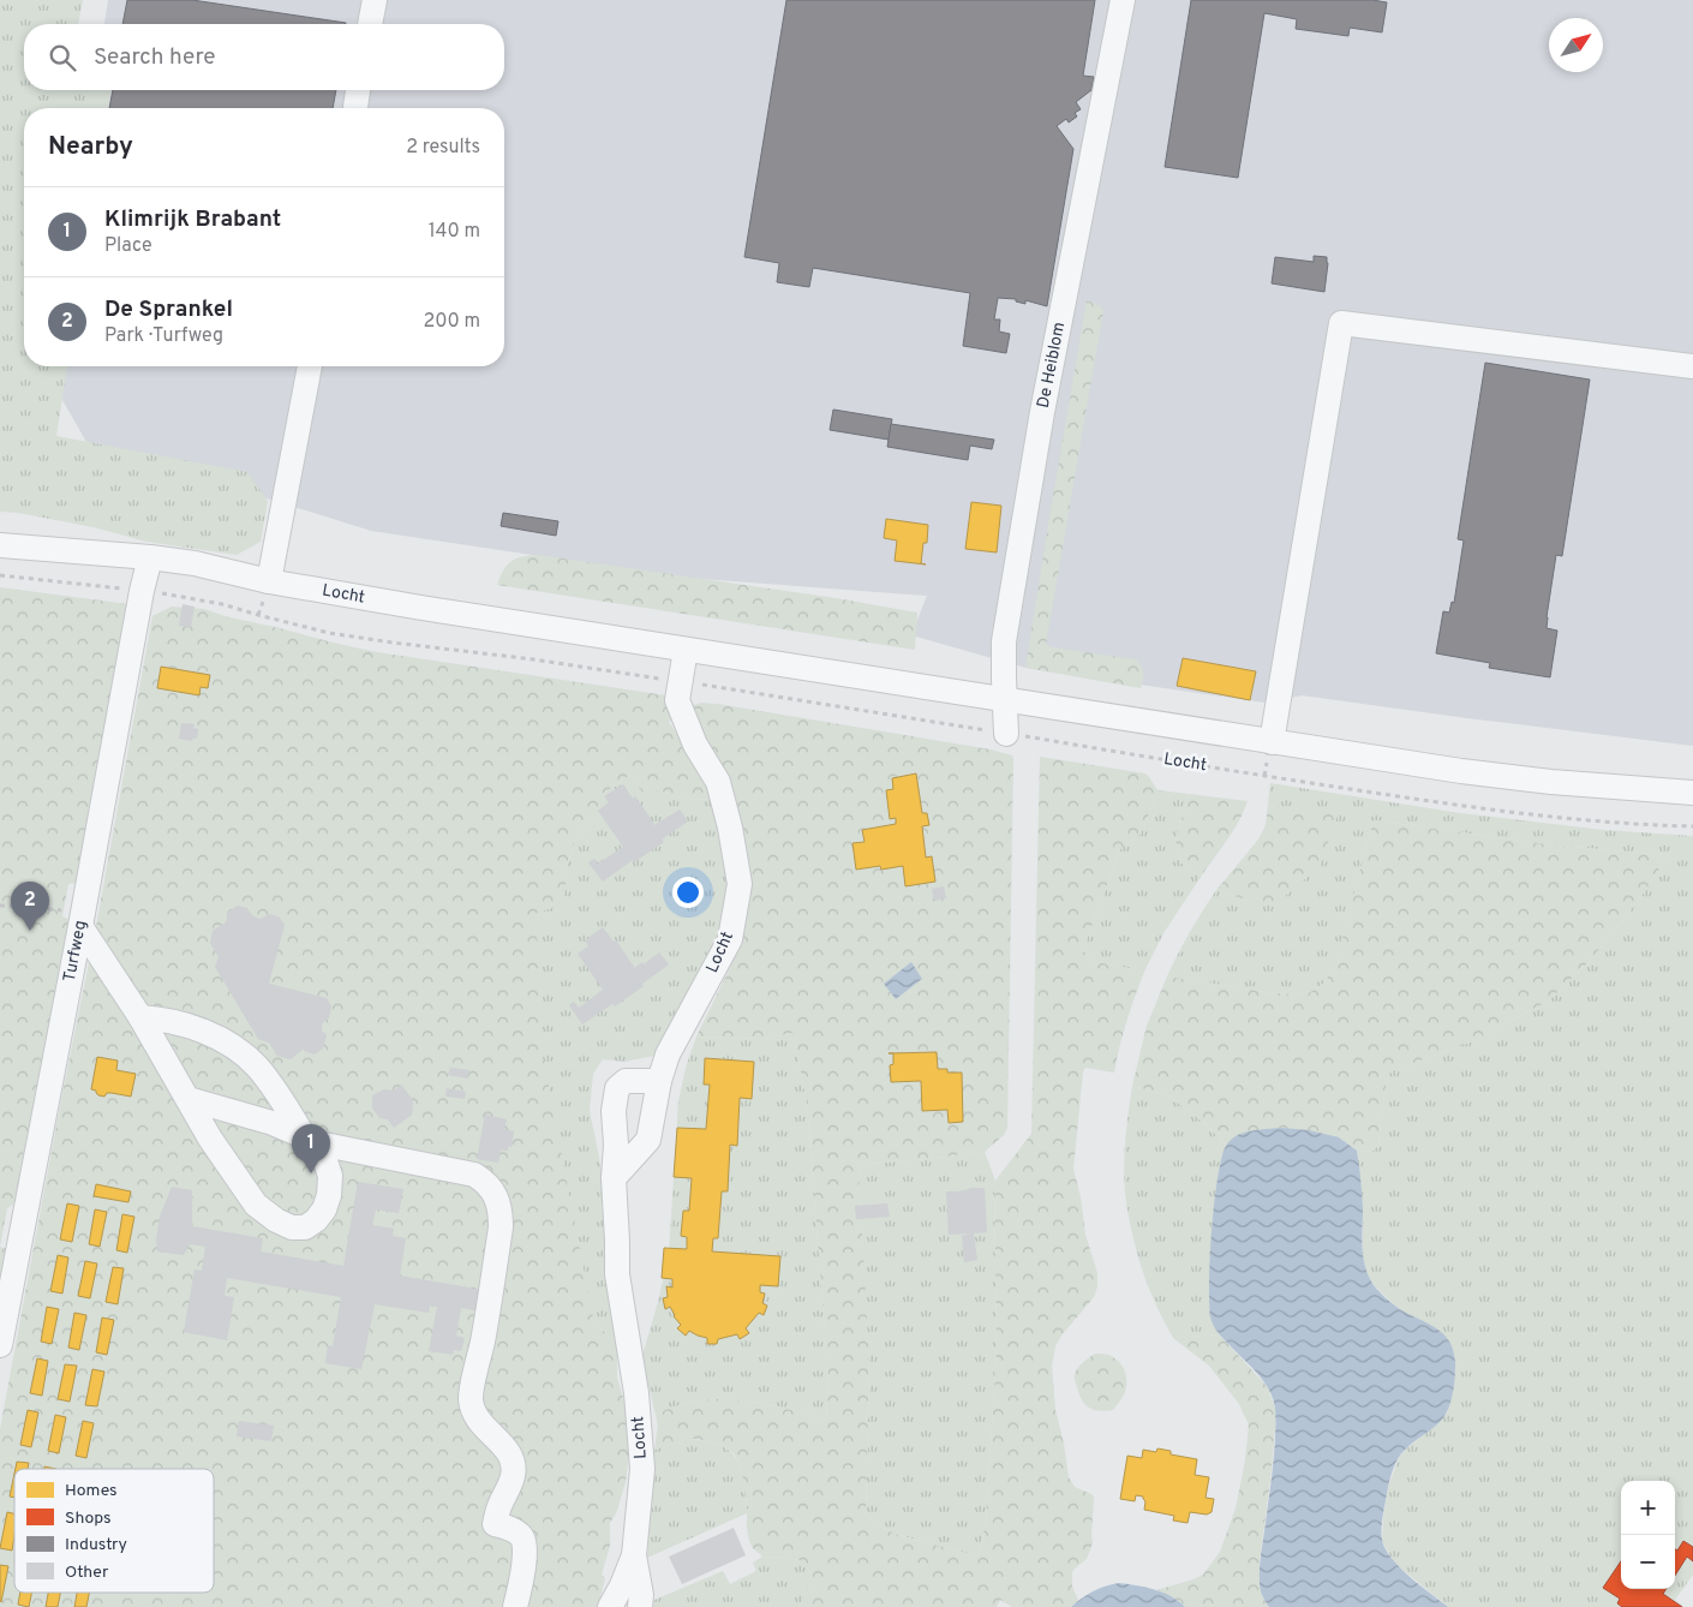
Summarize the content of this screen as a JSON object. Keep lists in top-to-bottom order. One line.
{"streets":{"street":["De Heiblom","Locht","Turfweg"]},"crossings":[["De Heiblom","Locht"],["Locht","Turfweg"]],"legend":["Homes","Shops","Industry","Other"],"north":"top right","page":{"search":"Search here","heading":["Nearby","2 results"],"list":[{"mark":"1","name":"Klimrijk Brabant","note":"Place","value":"140 m"},{"mark":"2","name":"De Sprankel","note":"Park · Turfweg","value":"200 m"}],"pins":["2","1"],"map_buttons":["+","−"]}}
